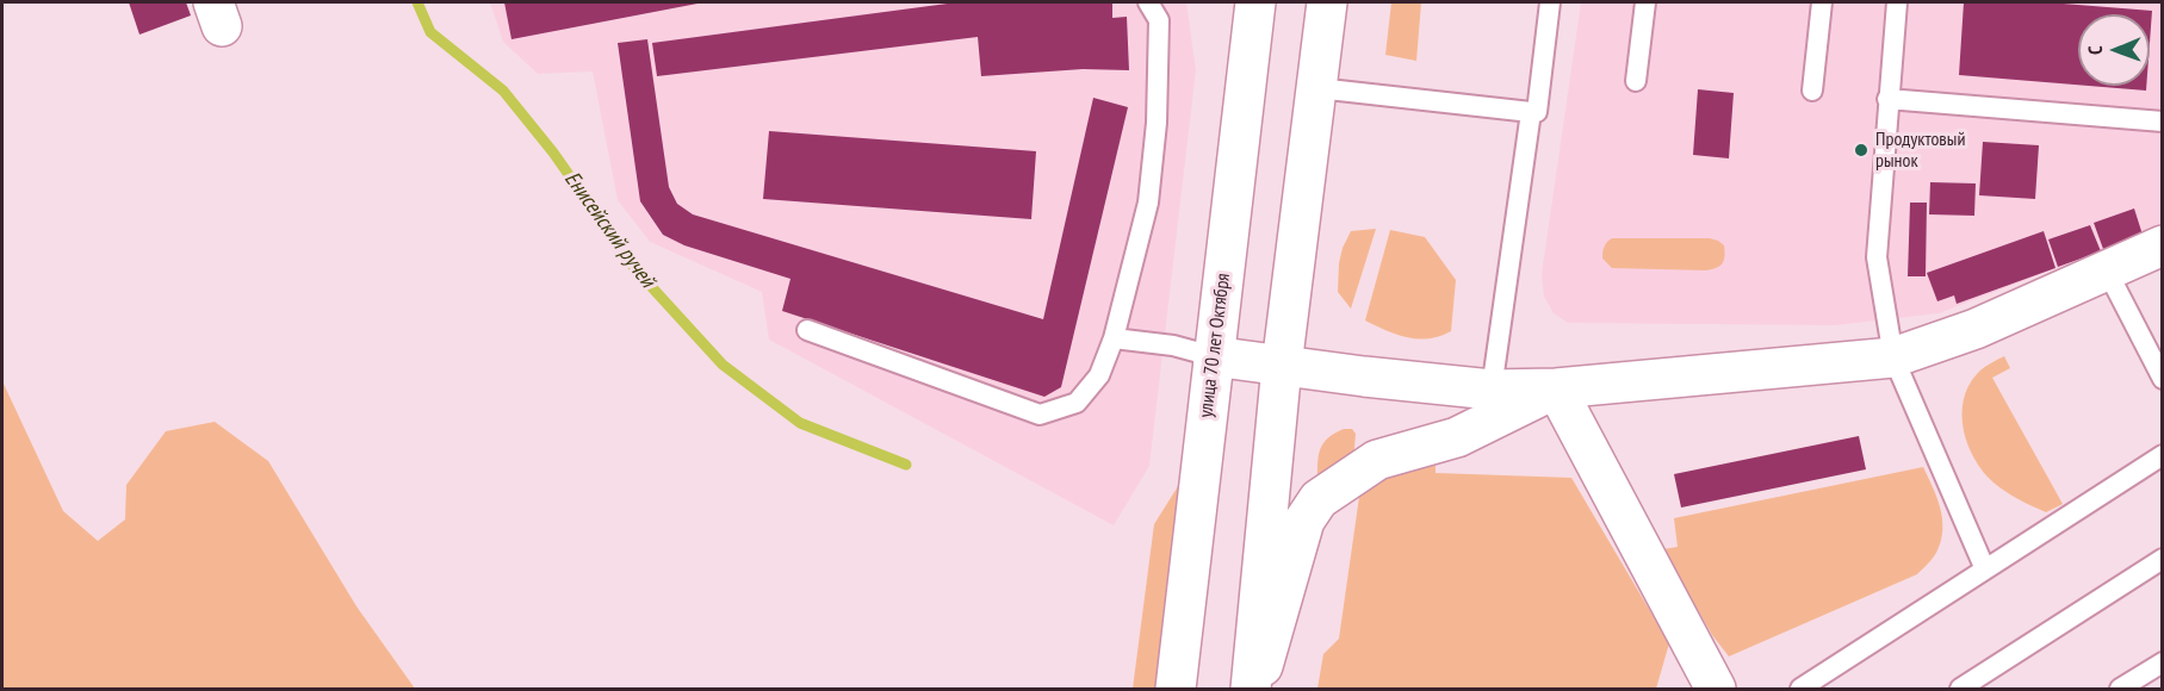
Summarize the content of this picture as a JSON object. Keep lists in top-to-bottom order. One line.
{"streets":{"street":["улица 70 лет Октября"]},"water":["Енисейский ручей"],"places":["Продуктовый рынок"],"north":"left"}
